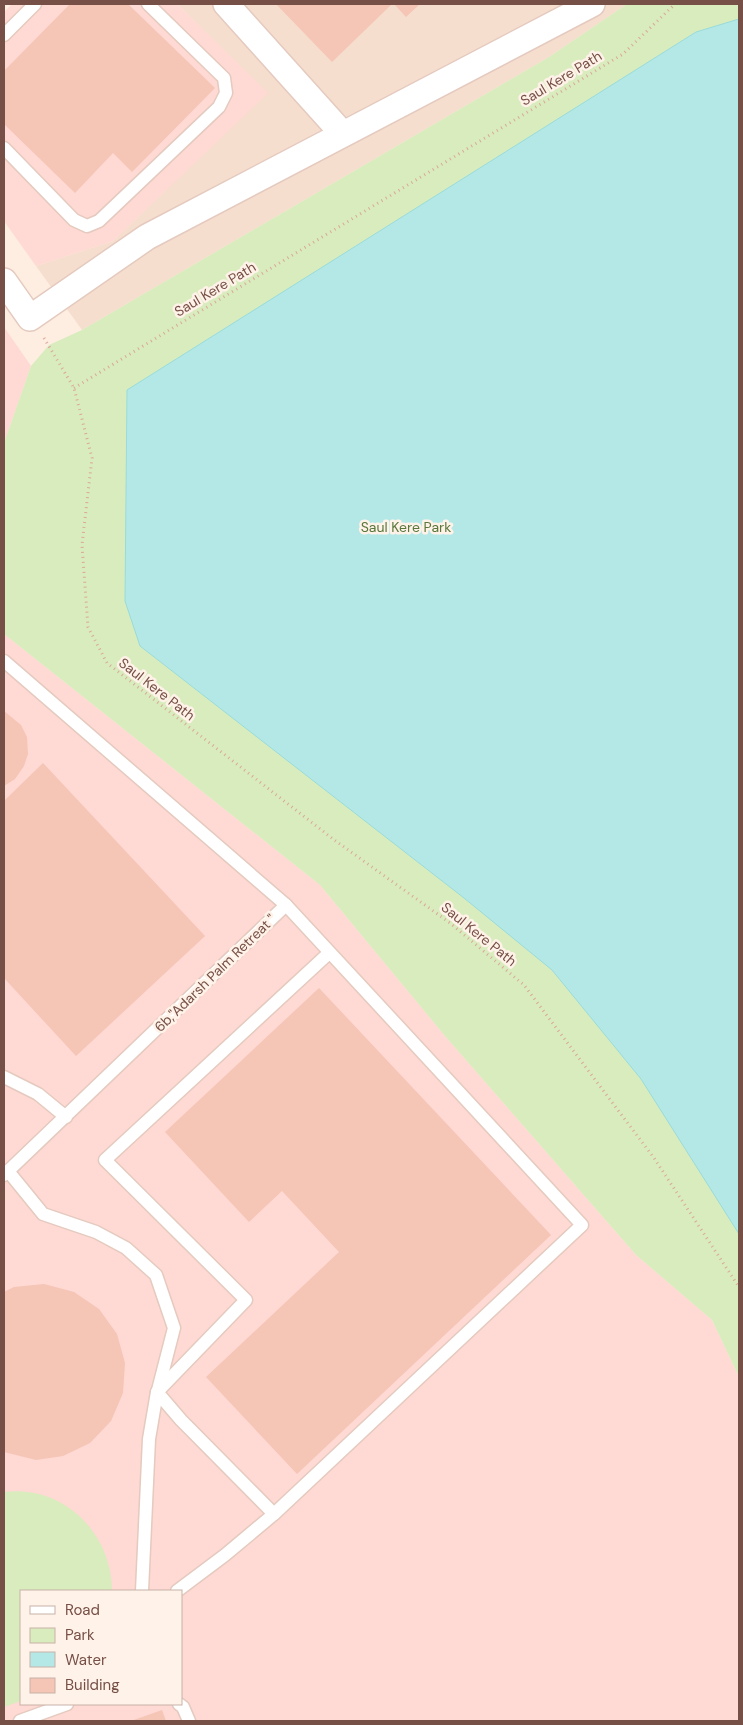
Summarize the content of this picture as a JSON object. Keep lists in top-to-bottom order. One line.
{"streets":{"lane":["6b,\"Adarsh Palm Retreat \""],"path":["Saul Kere Path"]},"parks":["Saul Kere Park"],"legend":["Road","Park","Water","Building"]}
